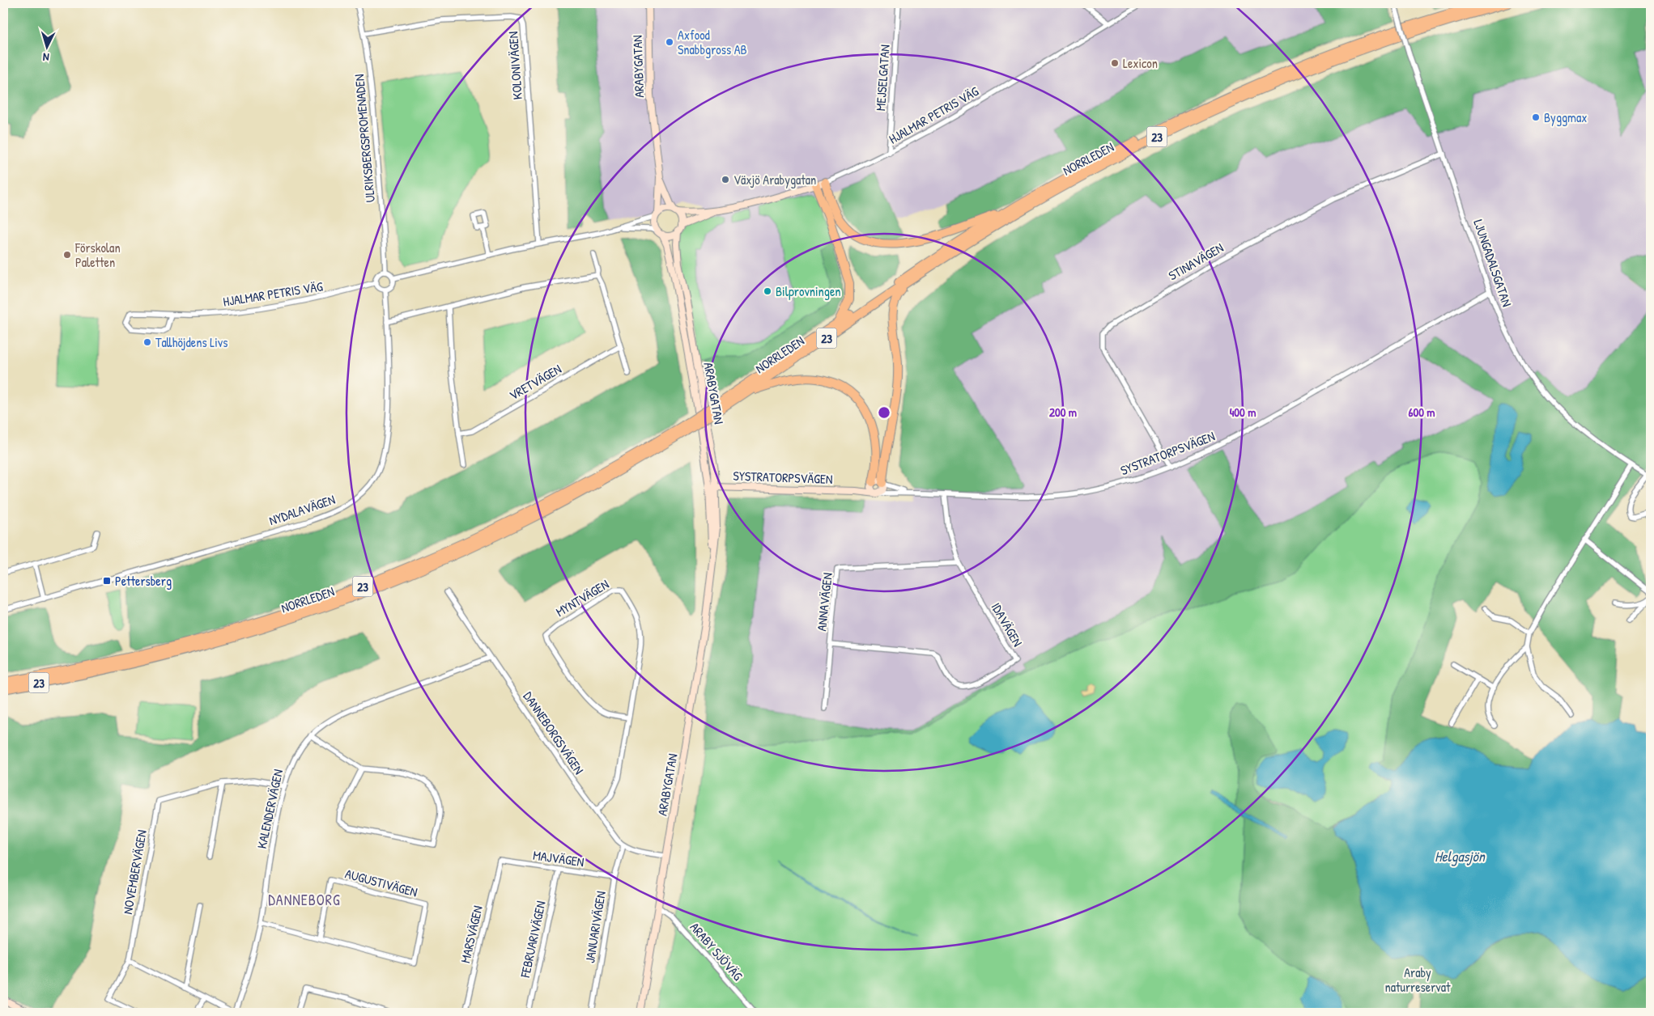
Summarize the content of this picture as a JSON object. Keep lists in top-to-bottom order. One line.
{"streets":{"highway":["23","NORRLEDEN"],"street":["KOLONIVÄGEN","ARABYGATAN","MEJSELGATAN","HJALMAR PETRIS VÄG","ULRIKSBERGSPROMENADEN","STINAVÄGEN","LJUNGADALSGATAN","VRETVÄGEN","SYSTRATORPSVÄGEN","NYDALAVÄGEN","MYNTVÄGEN","ANNAVÄGEN","IDAVÄGEN","DANNEBORGSVÄGEN","KALENDERVÄGEN","MAJVÄGEN","NOVEMBERVÄGEN","AUGUSTIVÄGEN","JANUARIVÄGEN","MARSVÄGEN","FEBRUARIVÄGEN","ARABY SJÖVÄG"]},"crossings":[["KOLONIVÄGEN","ULRIKSBERGSPROMENADEN"],["ARABYGATAN","HJALMAR PETRIS VÄG"],["ARABYGATAN","SYSTRATORPSVÄGEN"],["ARABYGATAN","ARABY SJÖVÄG"],["MEJSELGATAN","HJALMAR PETRIS VÄG"],["HJALMAR PETRIS VÄG","ULRIKSBERGSPROMENADEN"],["HJALMAR PETRIS VÄG","NYDALAVÄGEN"],["23","NORRLEDEN"],["ULRIKSBERGSPROMENADEN","NYDALAVÄGEN"],["STINAVÄGEN","LJUNGADALSGATAN"],["STINAVÄGEN","SYSTRATORPSVÄGEN"],["LJUNGADALSGATAN","SYSTRATORPSVÄGEN"],["SYSTRATORPSVÄGEN","IDAVÄGEN"],["MYNTVÄGEN","DANNEBORGSVÄGEN"],["ANNAVÄGEN","IDAVÄGEN"],["DANNEBORGSVÄGEN","KALENDERVÄGEN"],["DANNEBORGSVÄGEN","JANUARIVÄGEN"],["KALENDERVÄGEN","NOVEMBERVÄGEN"],["KALENDERVÄGEN","AUGUSTIVÄGEN"],["MAJVÄGEN","JANUARIVÄGEN"],["MAJVÄGEN","MARSVÄGEN"],["MAJVÄGEN","FEBRUARIVÄGEN"]],"districts":["DANNEBORG"],"water":["Helgasjön"],"parks":["Araby naturreservat"],"places":{"other":["Axfood Snabbgross AB","Lexicon","Byggmax","Växjö Arabygatan","Förskolan Paletten","Bilprovningen","Tallhöjdens Livs"],"transit":["Pettersberg"]},"north":"bottom","rings":["200 m","400 m","600 m"]}
